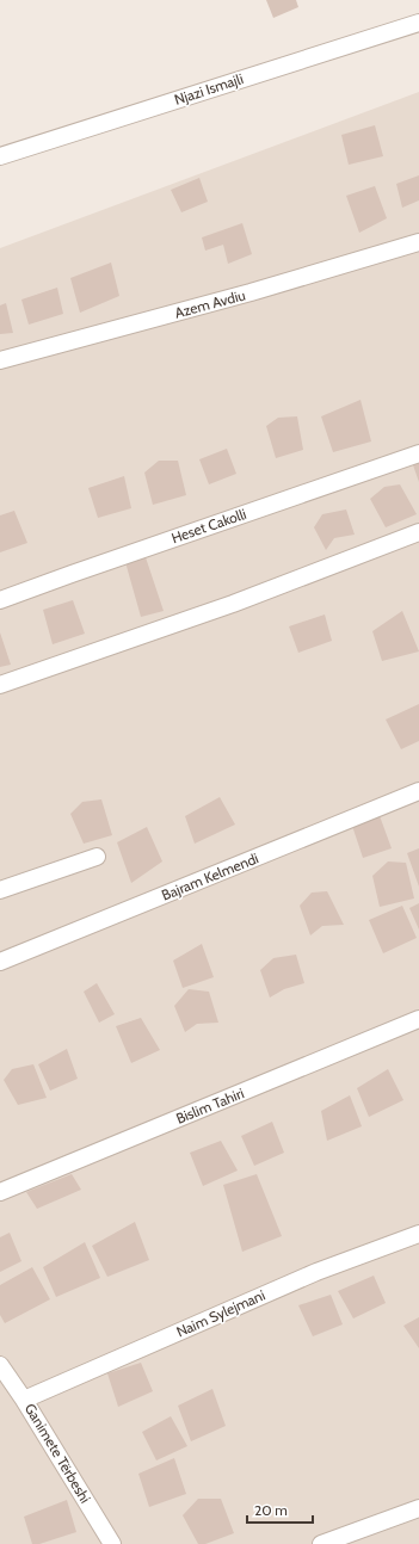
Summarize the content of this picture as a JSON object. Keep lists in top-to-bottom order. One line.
{"streets":{"street":["Njazi Ismajli","Azem Avdiu","Heset Cakolli","Bajram Kelmendi","Bislim Tahiri","Naim Sylejmani","Ganimete Tërbeshi"]},"crossings":[["Naim Sylejmani","Ganimete Tërbeshi"]],"scale_bar":"20 m"}
